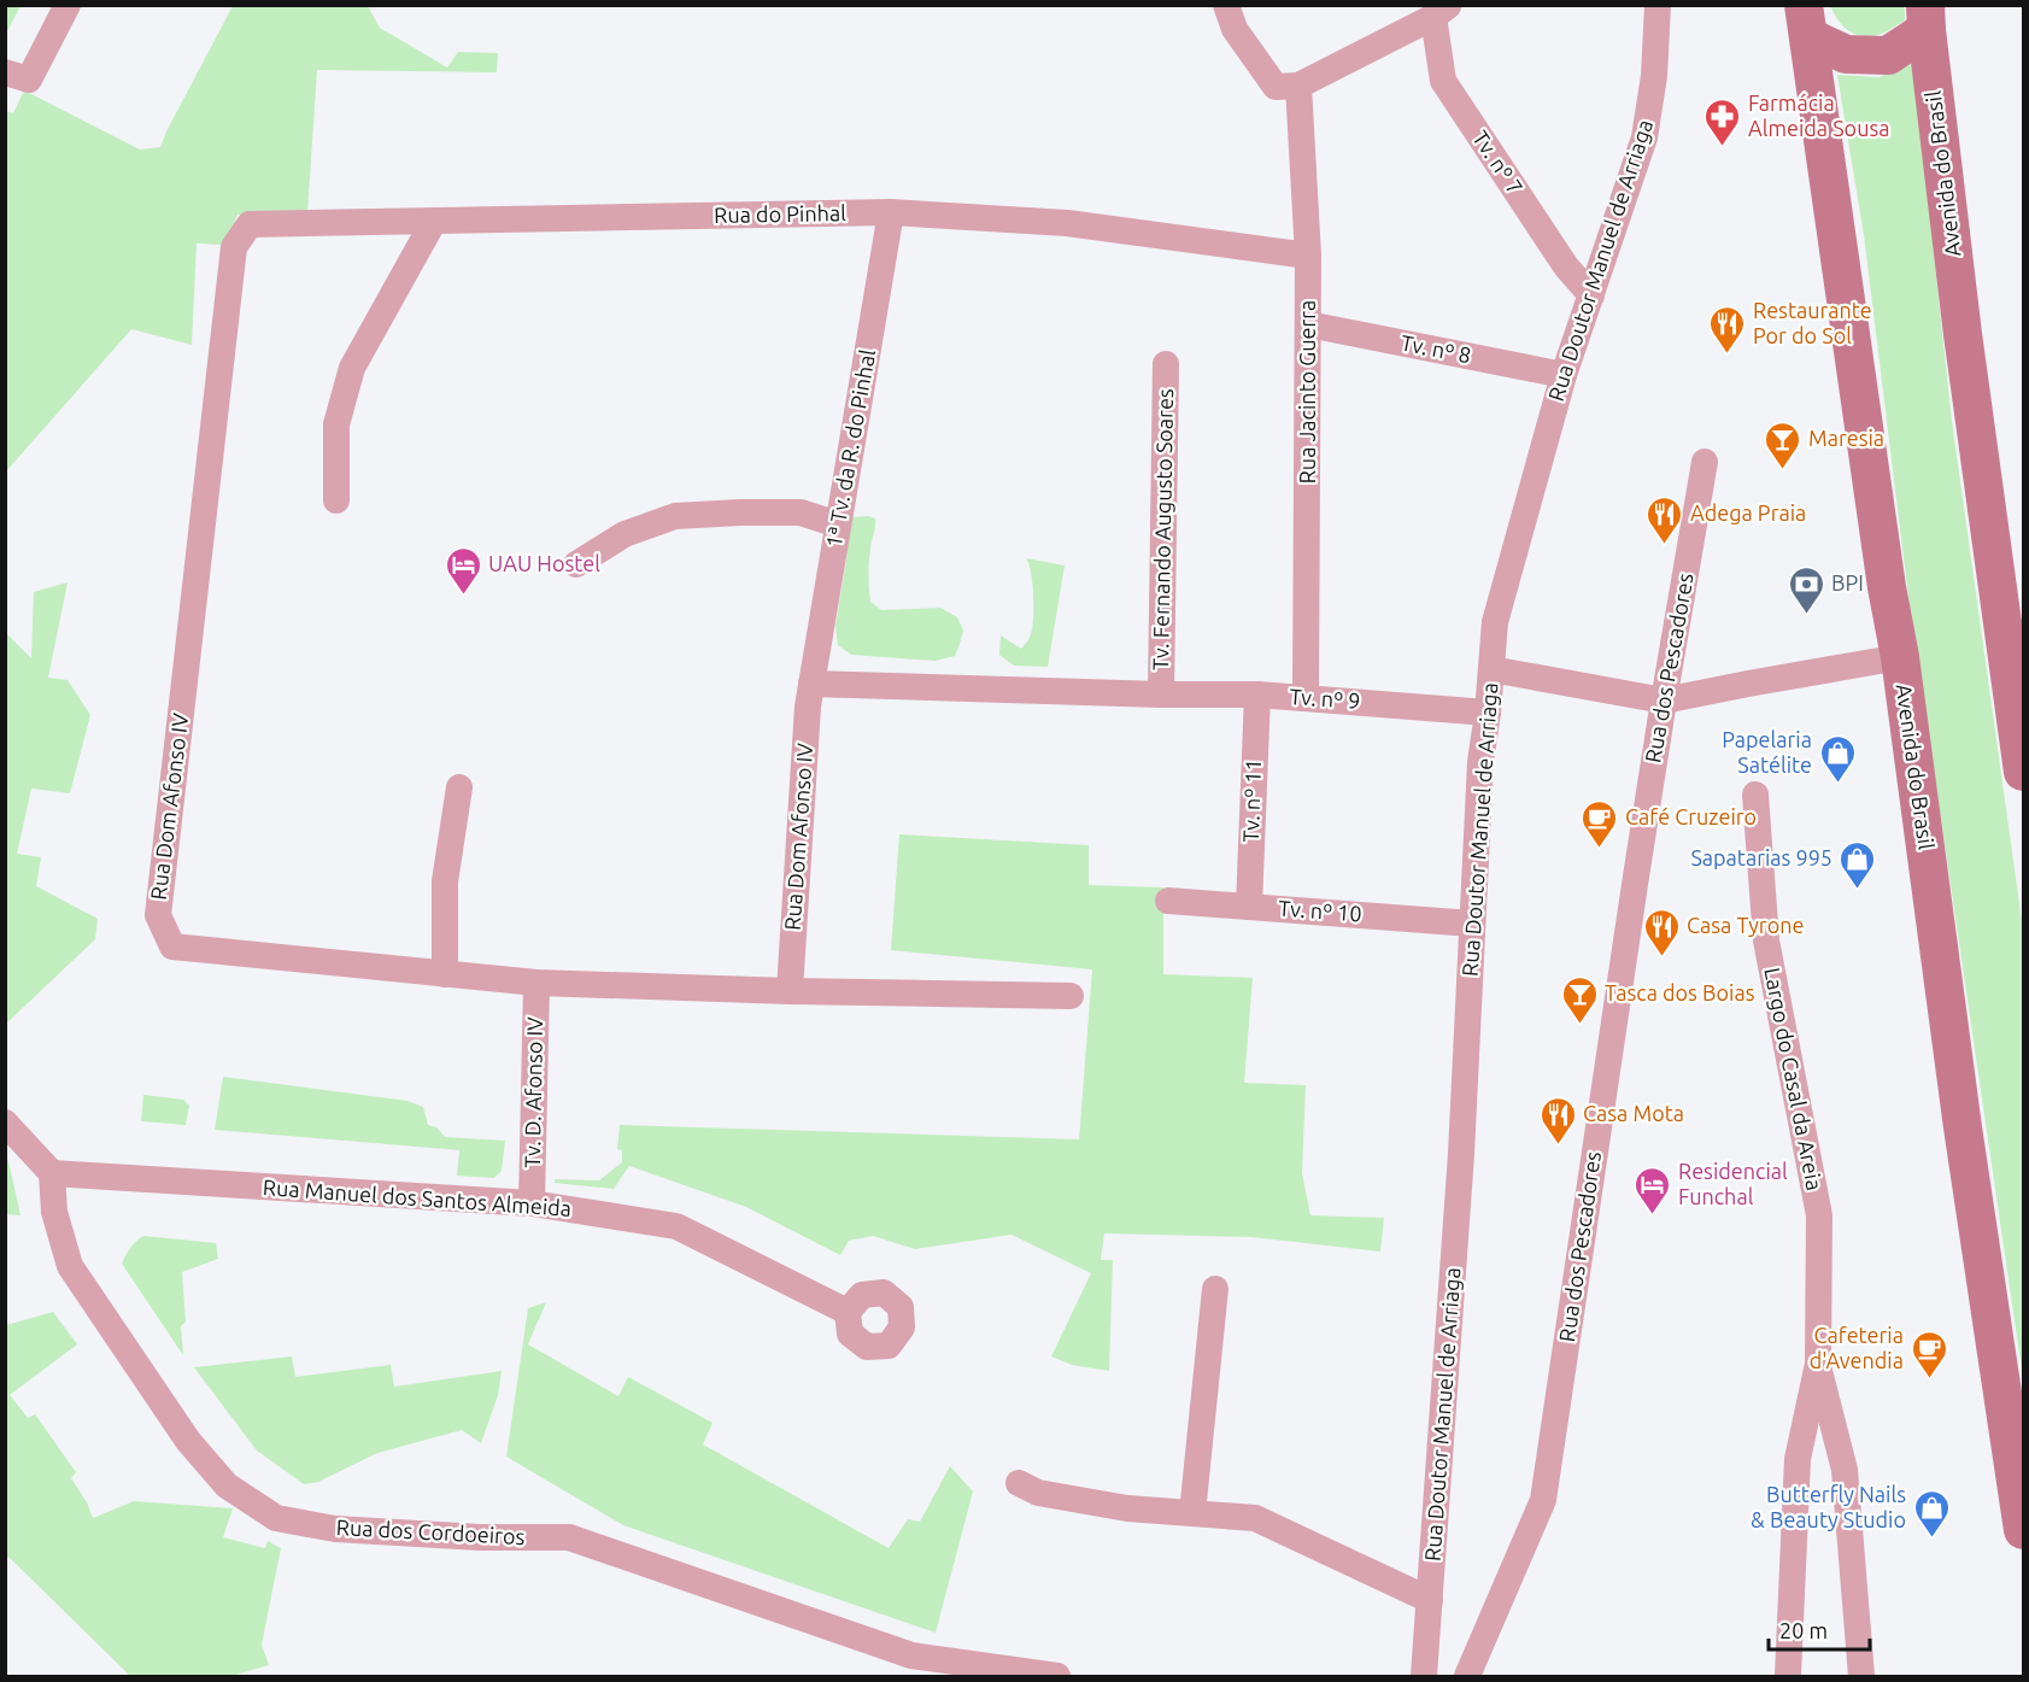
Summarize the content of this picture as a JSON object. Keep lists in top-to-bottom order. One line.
{"streets":{"main road":["Avenida do Brasil"],"street":["Tv. nº 7","Rua do Pinhal","Rua Doutor Manuel de Arriaga","Tv. nº 8","Rua Jacinto Guerra","1ª Tv. da R. do Pinhal","Tv. Fernando Augusto Soares","Rua dos Pescadores","Tv. nº 9","Tv. nº 11","Rua Dom Afonso IV","Tv. nº 10","Largo do Casal da Areia","Tv. D. Afonso IV","Rua Manuel dos Santos Almeida","Rua dos Cordoeiros"]},"crossings":[["Tv. nº 7","Rua Doutor Manuel de Arriaga"],["Rua do Pinhal","Rua Jacinto Guerra"],["Rua do Pinhal","1ª Tv. da R. do Pinhal"],["Rua do Pinhal","Rua Dom Afonso IV"],["Rua Doutor Manuel de Arriaga","Tv. nº 8"],["Rua Doutor Manuel de Arriaga","Tv. nº 9"],["Rua Doutor Manuel de Arriaga","Tv. nº 10"],["Tv. nº 8","Rua Jacinto Guerra"],["Rua Jacinto Guerra","Tv. nº 9"],["1ª Tv. da R. do Pinhal","Tv. nº 9"],["1ª Tv. da R. do Pinhal","Rua Dom Afonso IV"],["Tv. Fernando Augusto Soares","Tv. nº 9"],["Tv. nº 9","Tv. nº 11"],["Tv. nº 9","Rua Dom Afonso IV"],["Tv. nº 11","Tv. nº 10"],["Rua Dom Afonso IV","Tv. D. Afonso IV"],["Tv. D. Afonso IV","Rua Manuel dos Santos Almeida"],["Rua Manuel dos Santos Almeida","Rua dos Cordoeiros"]],"places":{"pharmacy":["Farmácia Almeida Sousa"],"restaurant":["Restaurante Por do Sol","Adega Praia","Casa Tyrone","Casa Mota"],"bar":["Maresia","Tasca dos Boias"],"hotel":["UAU Hostel","Residencial Funchal"],"bank":["BPI"],"shop":["Papelaria Satélite","Sapatarias 995","Butterfly Nails & Beauty Studio"],"cafe":["Café Cruzeiro","Cafeteria d'Avendia"]},"scale_bar":"20 m"}
